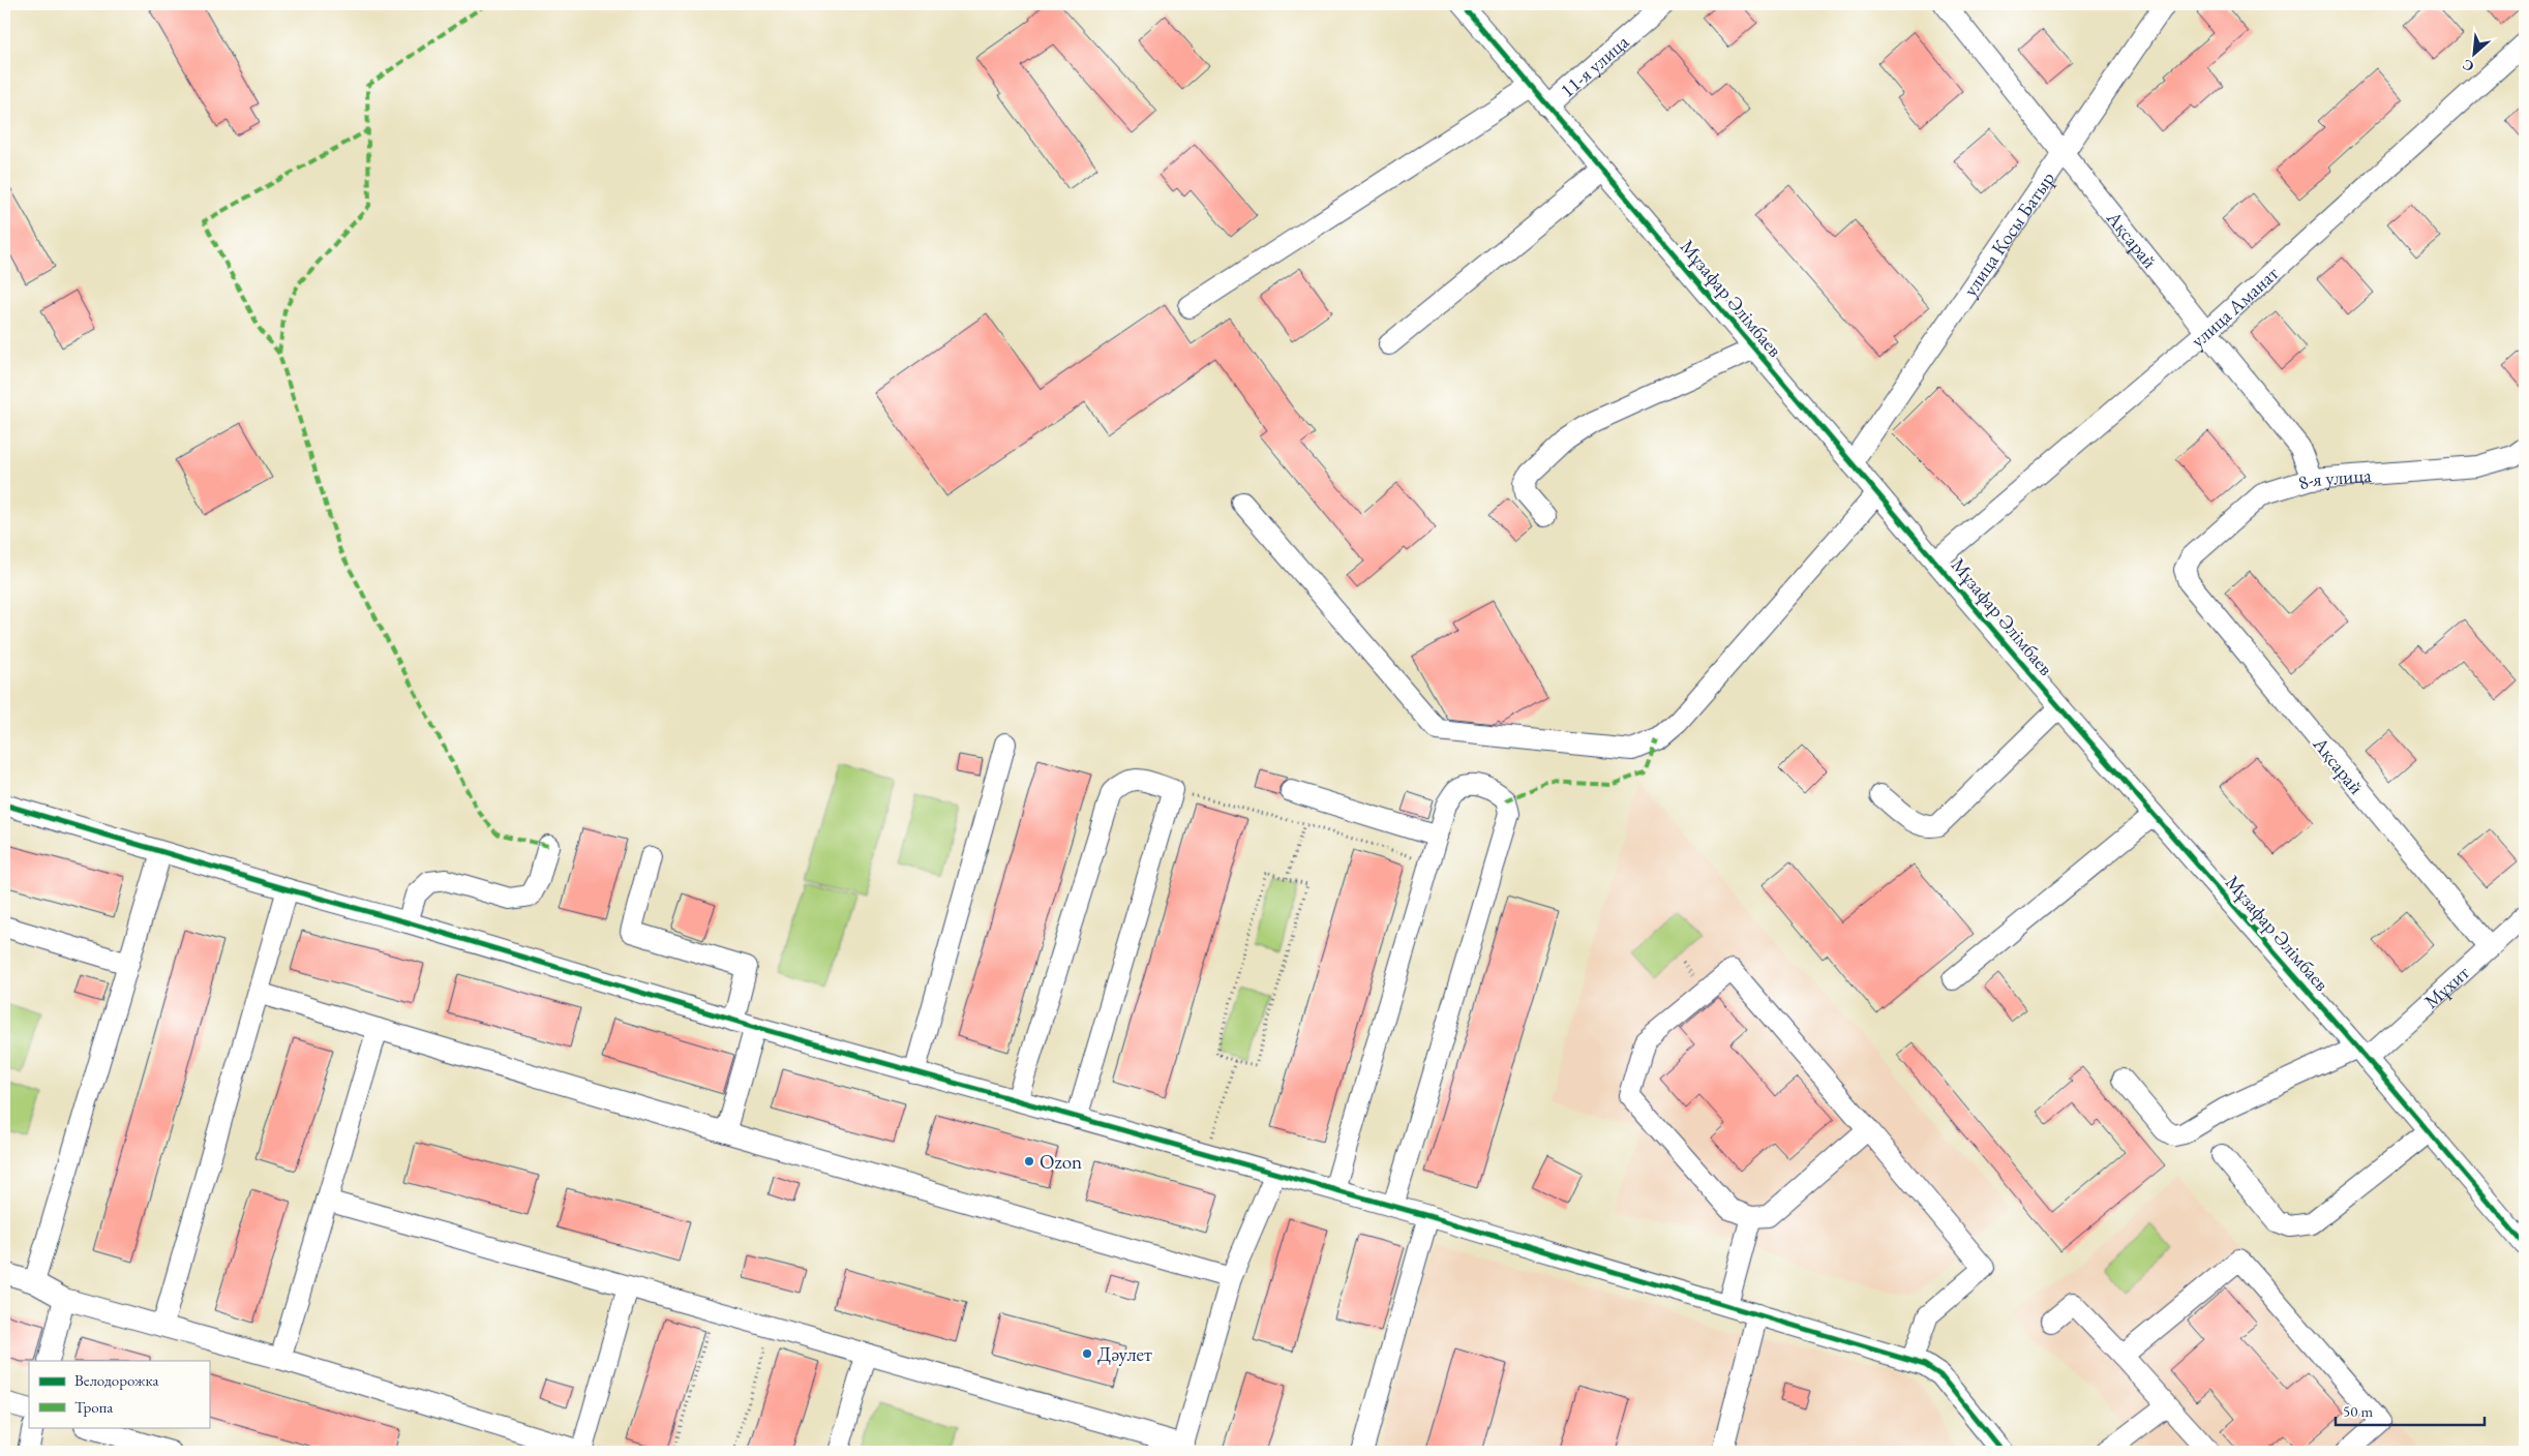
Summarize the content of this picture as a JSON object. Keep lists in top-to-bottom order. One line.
{"streets":{"street":["11-я улица","улица Косы Батыр","Ақсарай","Мұзафар Әлімбаев","улица Аманат","8-я улица","Мұхит"]},"crossings":[["11-я улица","Мұзафар Әлімбаев"],["улица Косы Батыр","Ақсарай"],["улица Косы Батыр","Мұзафар Әлімбаев"],["Ақсарай","улица Аманат"],["Ақсарай","8-я улица"],["Ақсарай","Мұхит"],["Мұзафар Әлімбаев","улица Аманат"],["Мұзафар Әлімбаев","Мұхит"]],"places":["Ozon","Дәулет"],"legend":["Велодорожка","Тропа"],"scale_bar":"50 m","north":"bottom left"}
